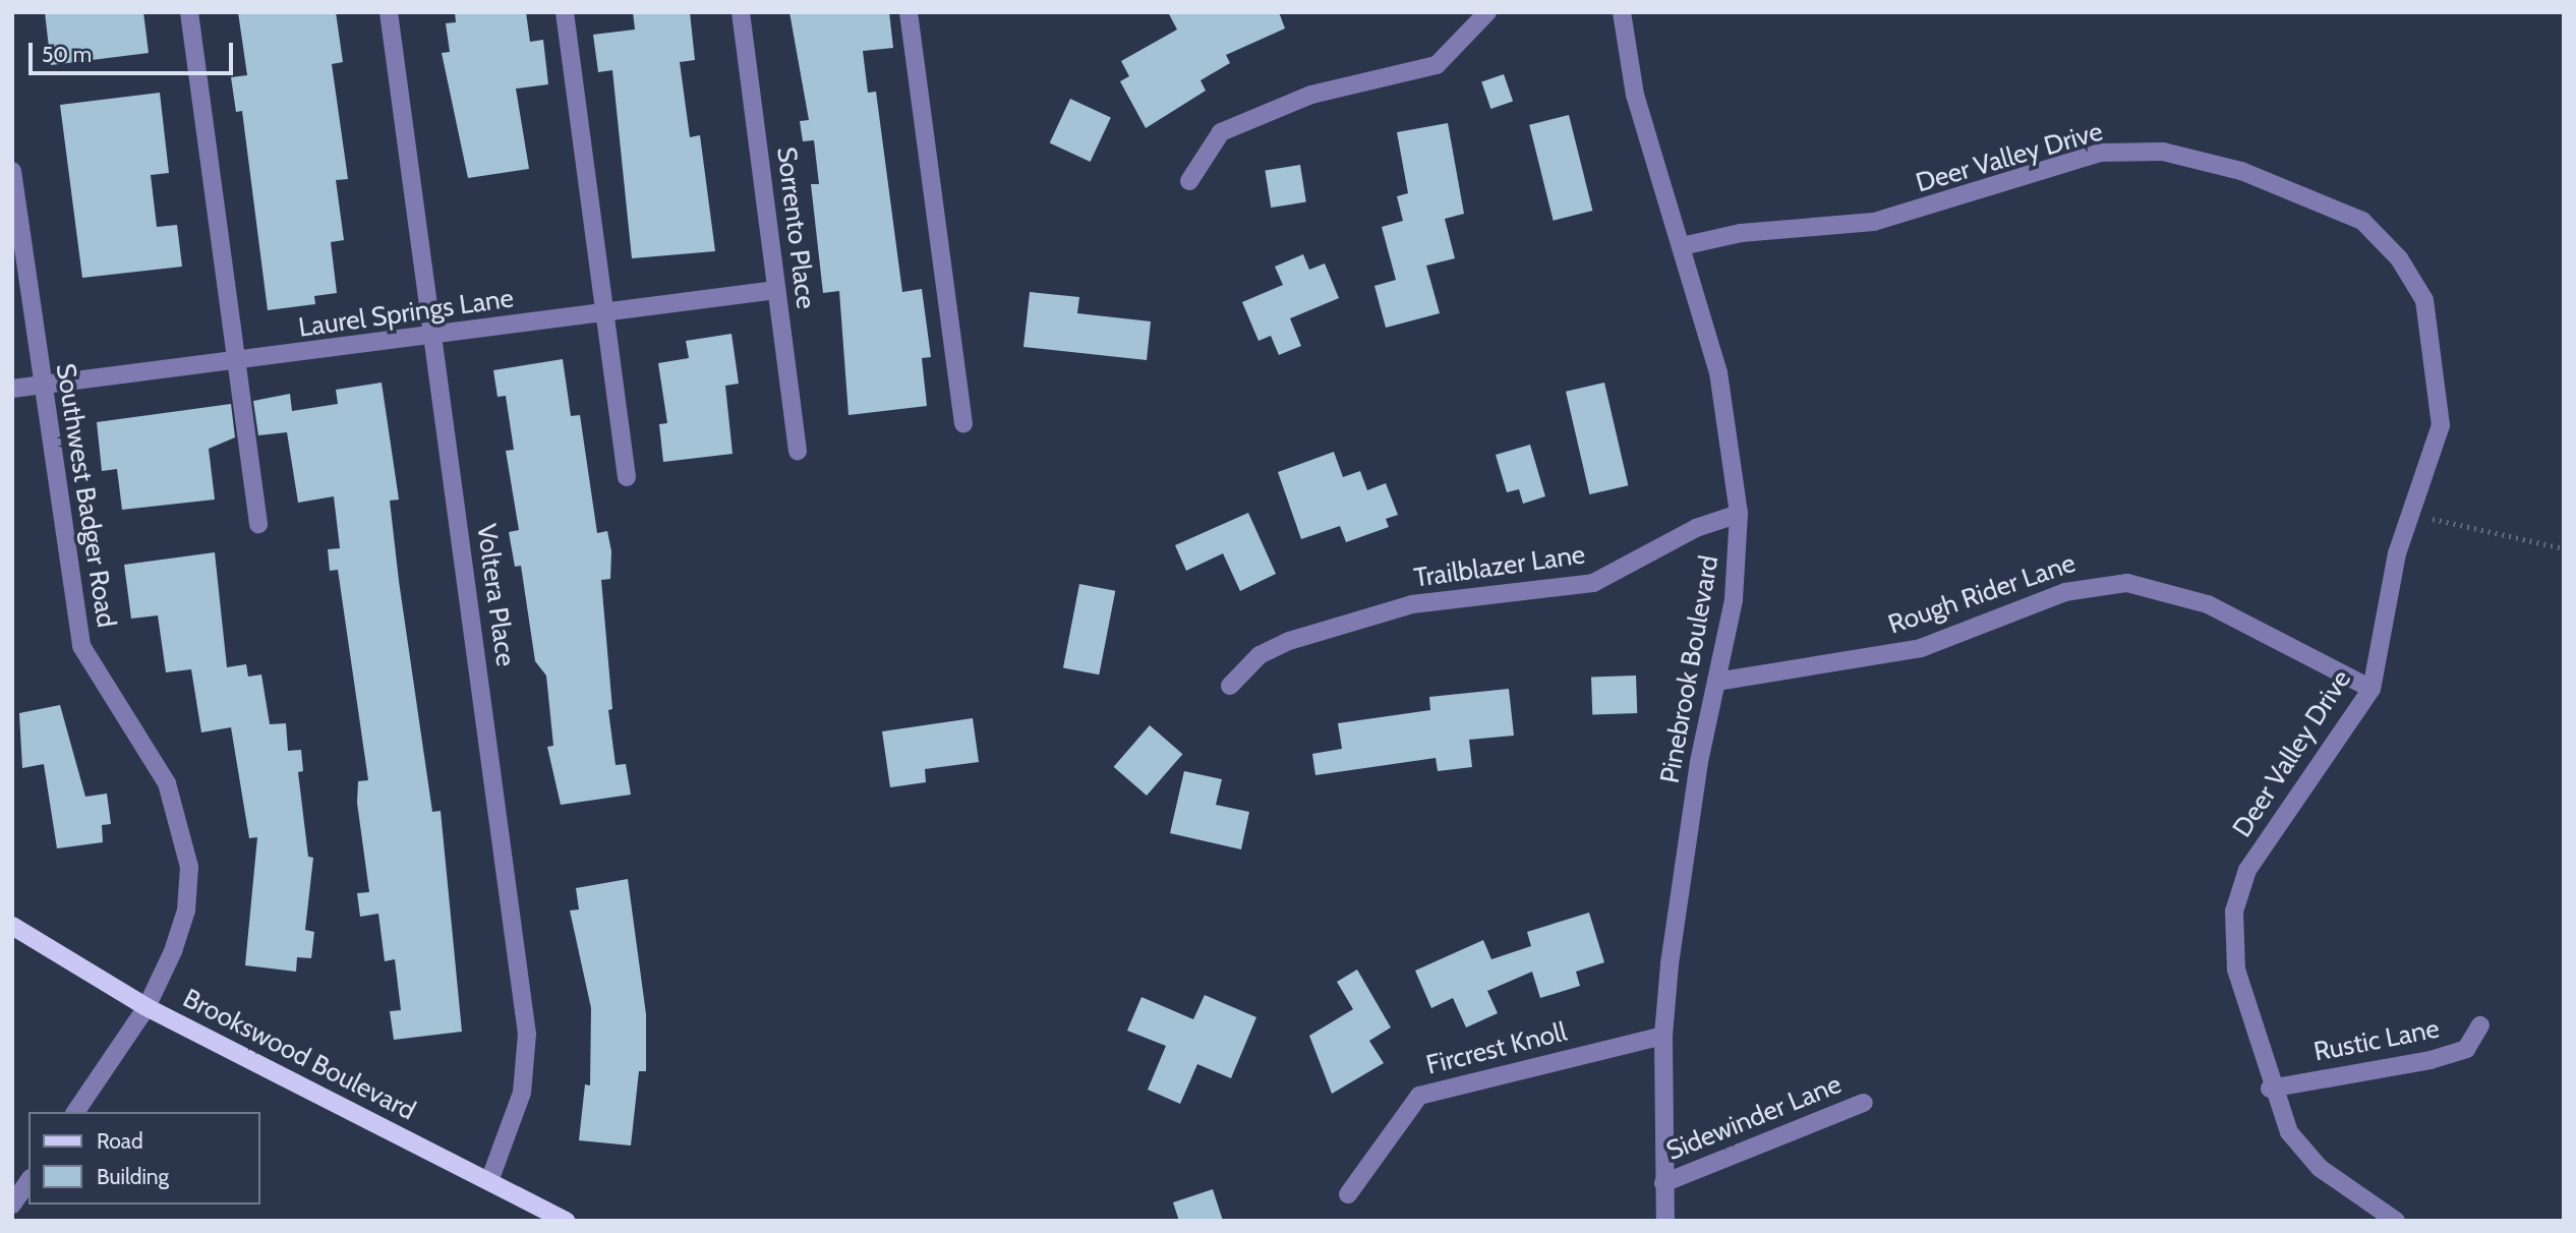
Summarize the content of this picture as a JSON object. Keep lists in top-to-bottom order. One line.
{"streets":{"main road":["Brookswood Boulevard"],"street":["Deer Valley Drive","Sorrento Place","Laurel Springs Lane","Southwest Badger Road","Trailblazer Lane","Rough Rider Lane","Voltera Place","Pinebrook Boulevard","Rustic Lane","Fircrest Knoll","Sidewinder Lane"]},"crossings":[["Deer Valley Drive","Rough Rider Lane"],["Deer Valley Drive","Pinebrook Boulevard"],["Deer Valley Drive","Rustic Lane"],["Sorrento Place","Laurel Springs Lane"],["Laurel Springs Lane","Southwest Badger Road"],["Laurel Springs Lane","Voltera Place"],["Southwest Badger Road","Brookswood Boulevard"],["Trailblazer Lane","Pinebrook Boulevard"],["Rough Rider Lane","Pinebrook Boulevard"],["Voltera Place","Brookswood Boulevard"],["Pinebrook Boulevard","Fircrest Knoll"],["Pinebrook Boulevard","Sidewinder Lane"]],"legend":["Road","Building"],"scale_bar":"50 m"}
